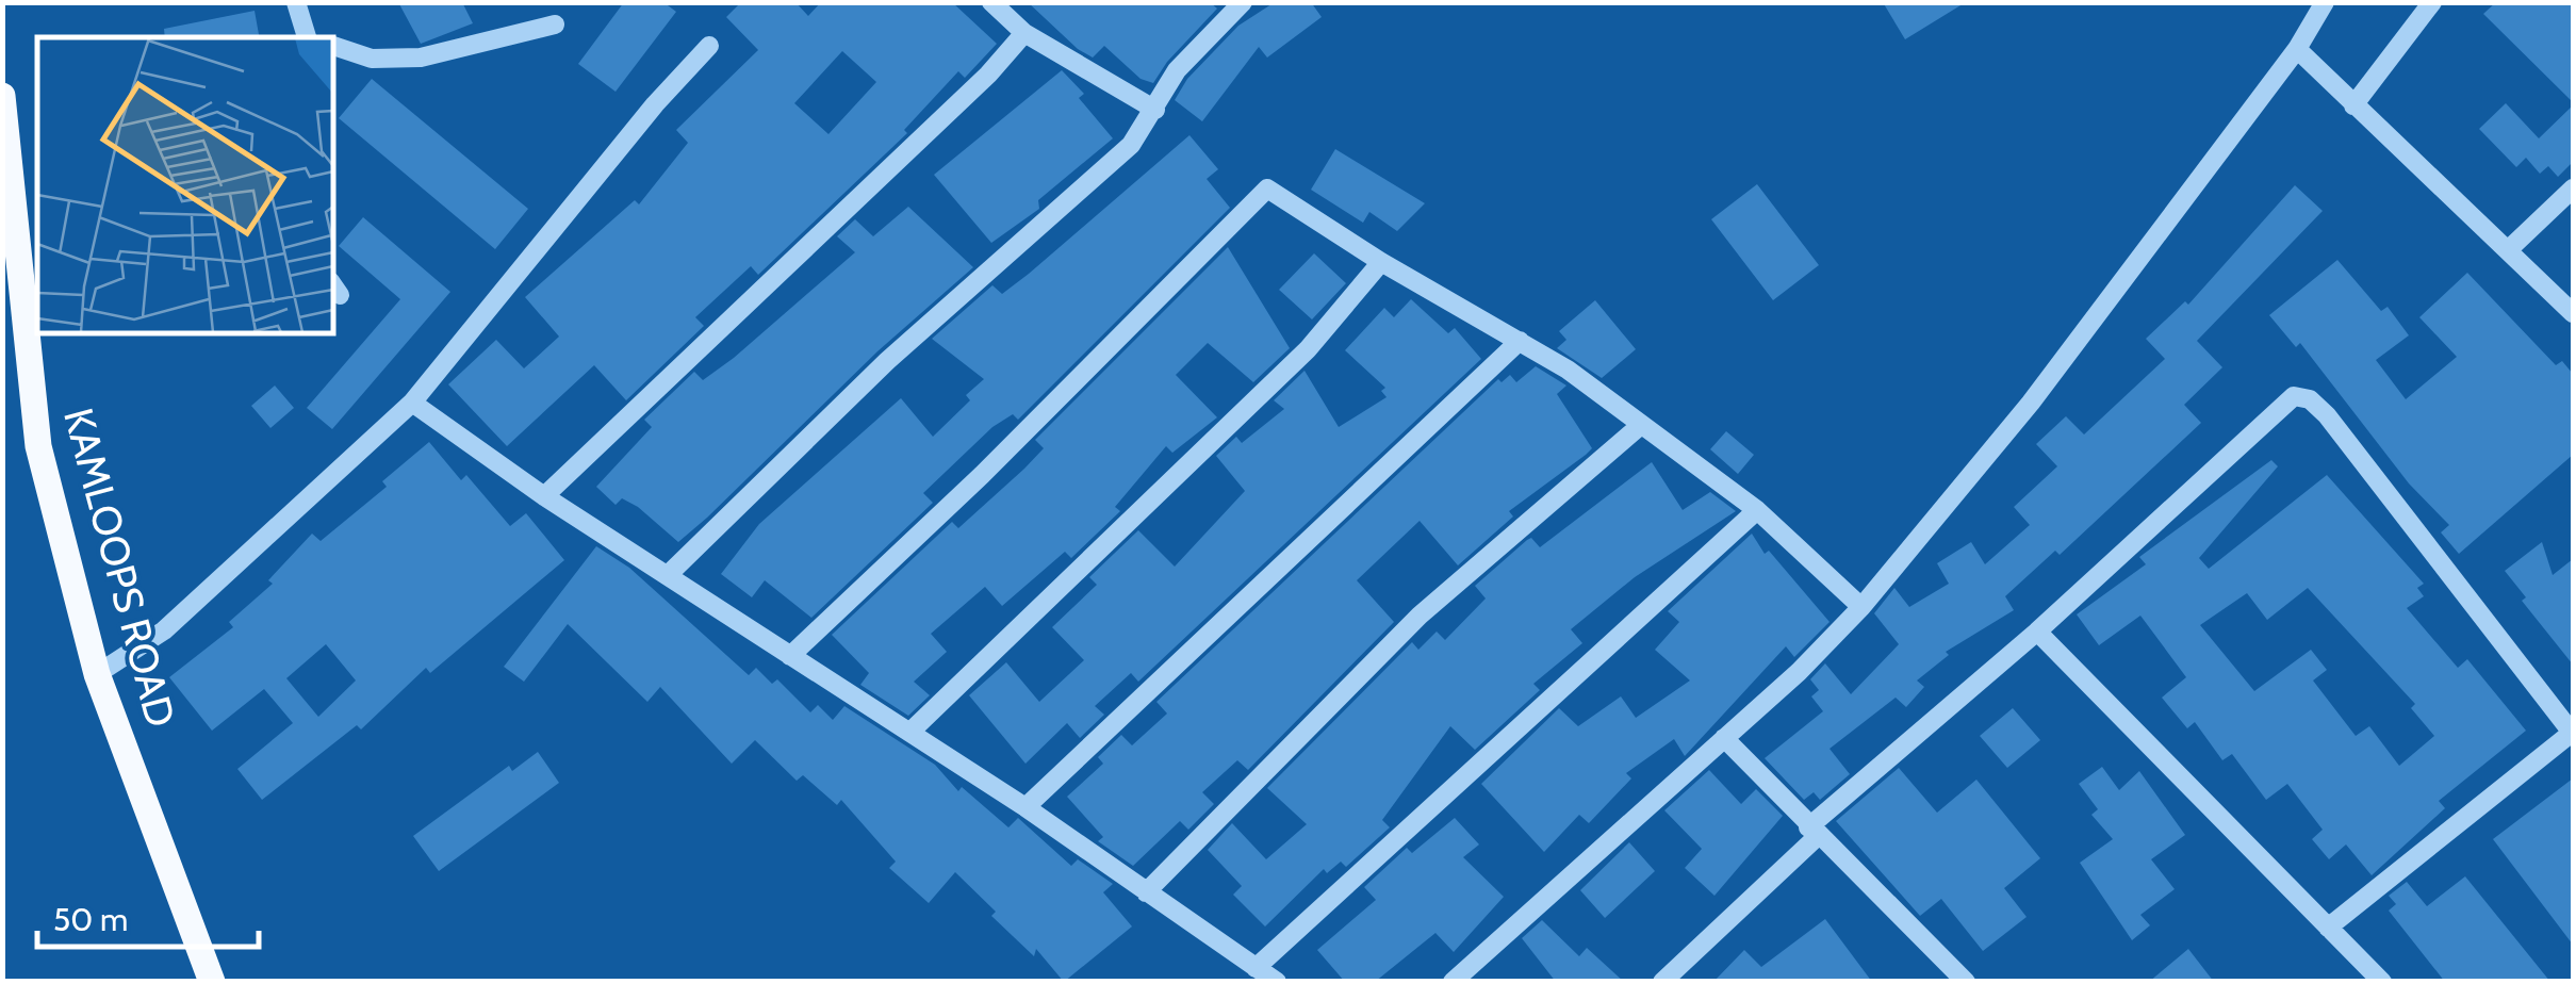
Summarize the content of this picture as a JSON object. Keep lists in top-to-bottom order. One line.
{"streets":{"main road":["KAMLOOPS ROAD"]},"scale_bar":"50 m"}
